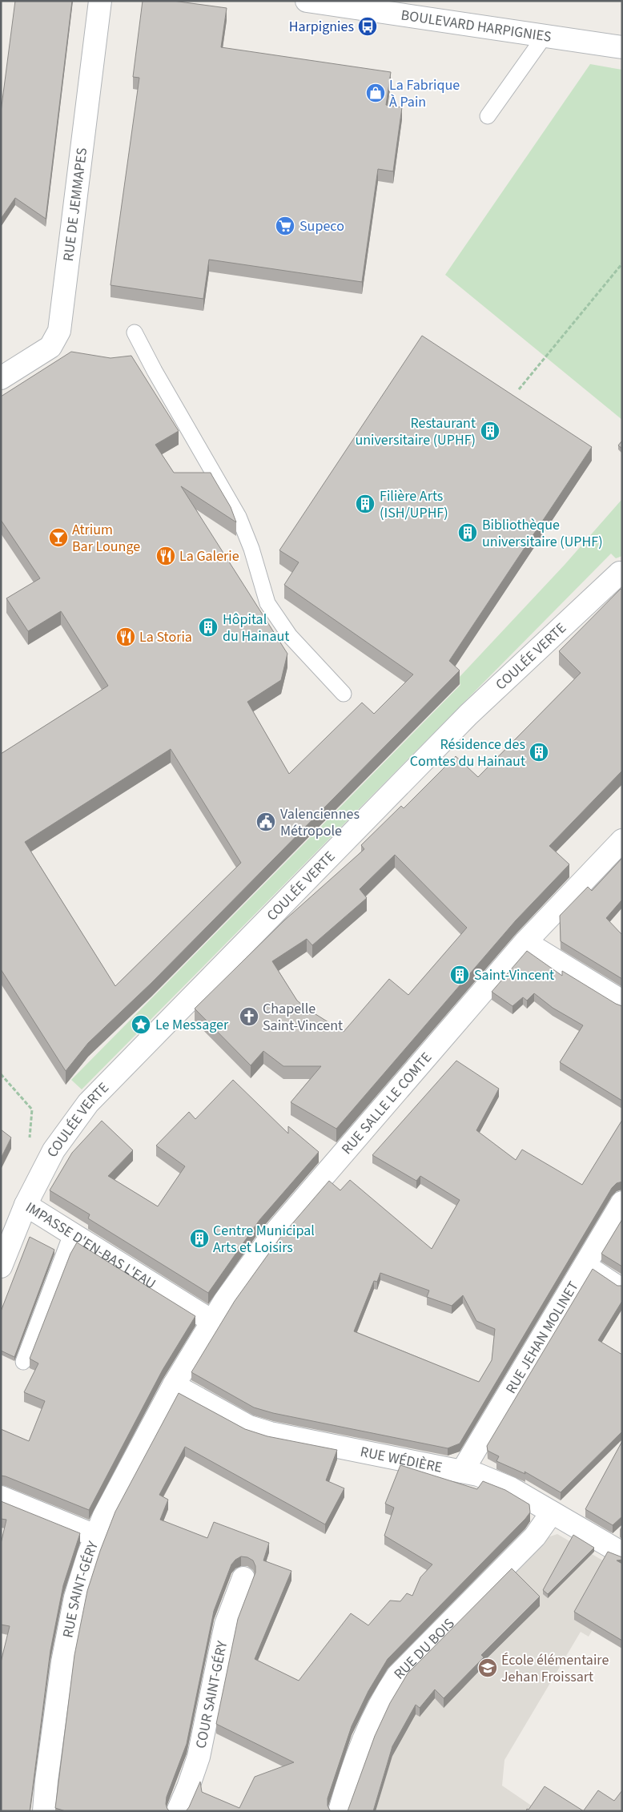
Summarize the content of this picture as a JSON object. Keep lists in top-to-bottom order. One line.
{"streets":{"street":["BOULEVARD HARPIGNIES","RUE DE JEMMAPES","COULÉE VERTE","RUE SALLE LE COMTE","IMPASSE D'EN-BAS L'EAU","RUE JEHAN MOLINET","RUE WÉDIÈRE","RUE SAINT-GÉRY","RUE DU BOIS","COUR SAINT-GÉRY"]},"crossings":[["COULÉE VERTE","IMPASSE D'EN-BAS L'EAU"],["RUE SALLE LE COMTE","IMPASSE D'EN-BAS L'EAU"],["RUE SALLE LE COMTE","RUE WÉDIÈRE"],["RUE SALLE LE COMTE","RUE SAINT-GÉRY"],["RUE JEHAN MOLINET","RUE WÉDIÈRE"],["RUE WÉDIÈRE","RUE SAINT-GÉRY"],["RUE WÉDIÈRE","RUE DU BOIS"]],"places":{"bus stop":["Harpignies"],"shop":["La Fabrique À Pain"],"supermarket":["Supeco"],"building":["Restaurant universitaire (UPHF)","Filière Arts (ISH/UPHF)","Bibliothèque universitaire (UPHF)","Hôpital du Hainaut","Résidence des Comtes du Hainaut","Saint-Vincent","Centre Municipal Arts et Loisirs"],"bar":["Atrium Bar Lounge"],"restaurant":["La Galerie","La Storia"],"public building":["Valenciennes Métropole"],"church":["Chapelle Saint-Vincent"],"place":["Le Messager"],"school or university":["École élémentaire Jehan Froissart"]}}
